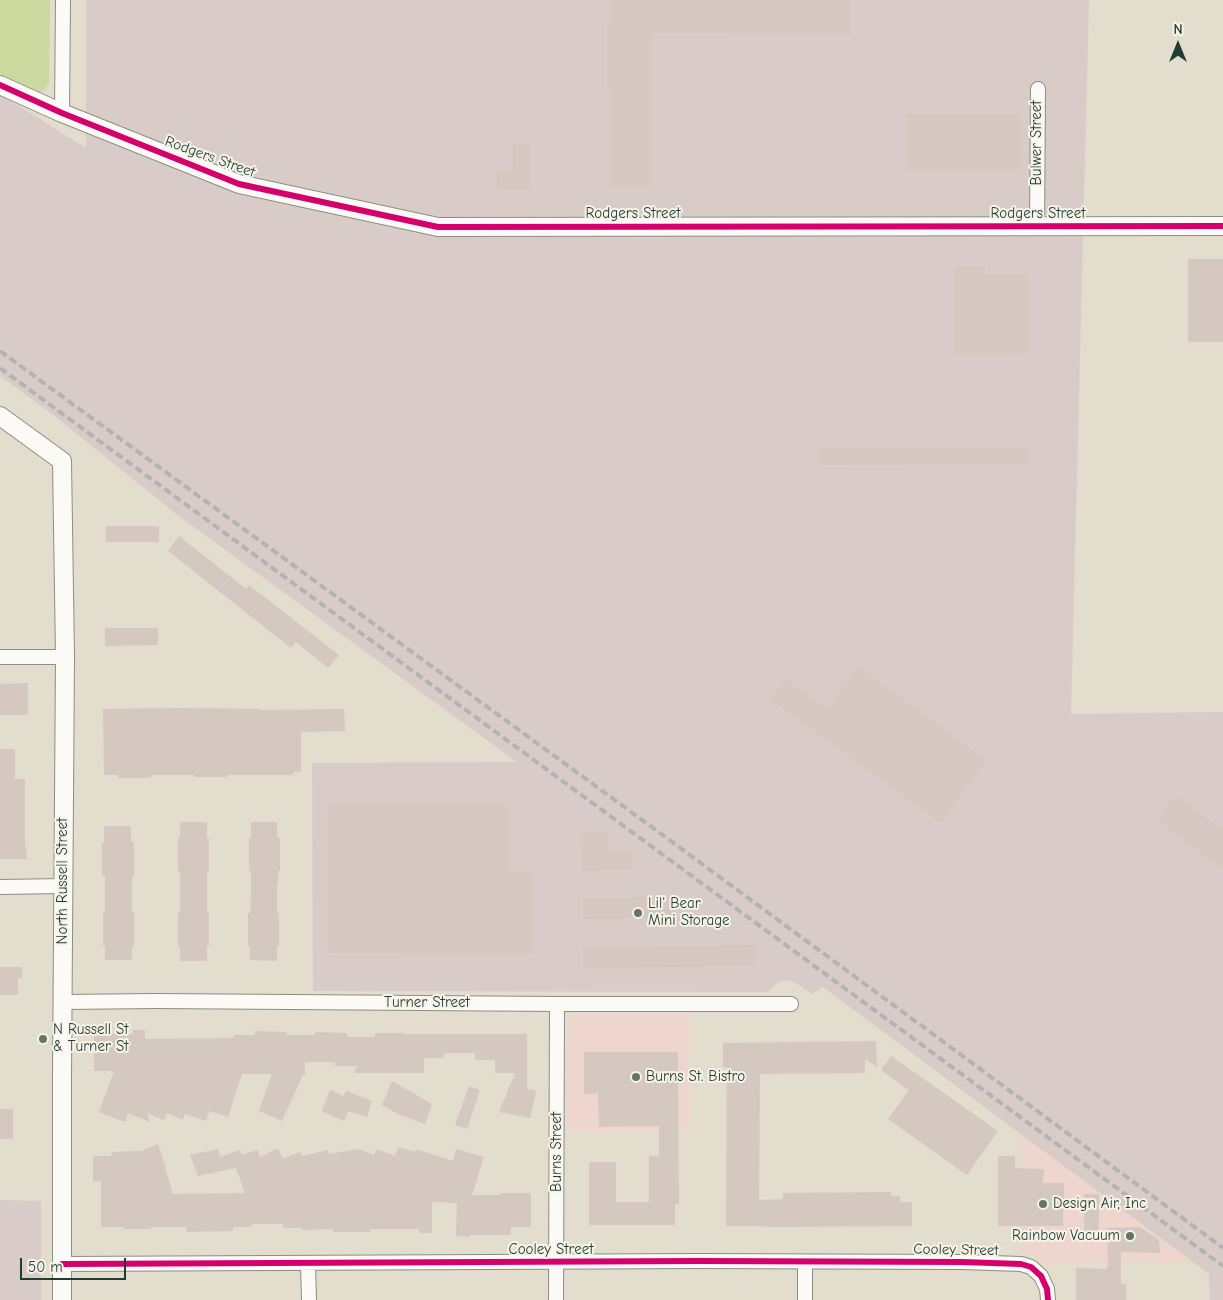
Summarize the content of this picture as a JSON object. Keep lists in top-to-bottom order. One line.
{"streets":{"street":["Bulwer Street","Rodgers Street","North Russell Street","Turner Street","Burns Street","Cooley Street"]},"crossings":[["Bulwer Street","Rodgers Street"],["North Russell Street","Turner Street"],["North Russell Street","Cooley Street"],["Turner Street","Burns Street"],["Burns Street","Cooley Street"]],"places":["Lil' Bear Mini Storage","N Russell St & Turner St","Burns St. Bistro","Design Air, Inc","Rainbow Vacuum"],"scale_bar":"50 m","north":"top"}
